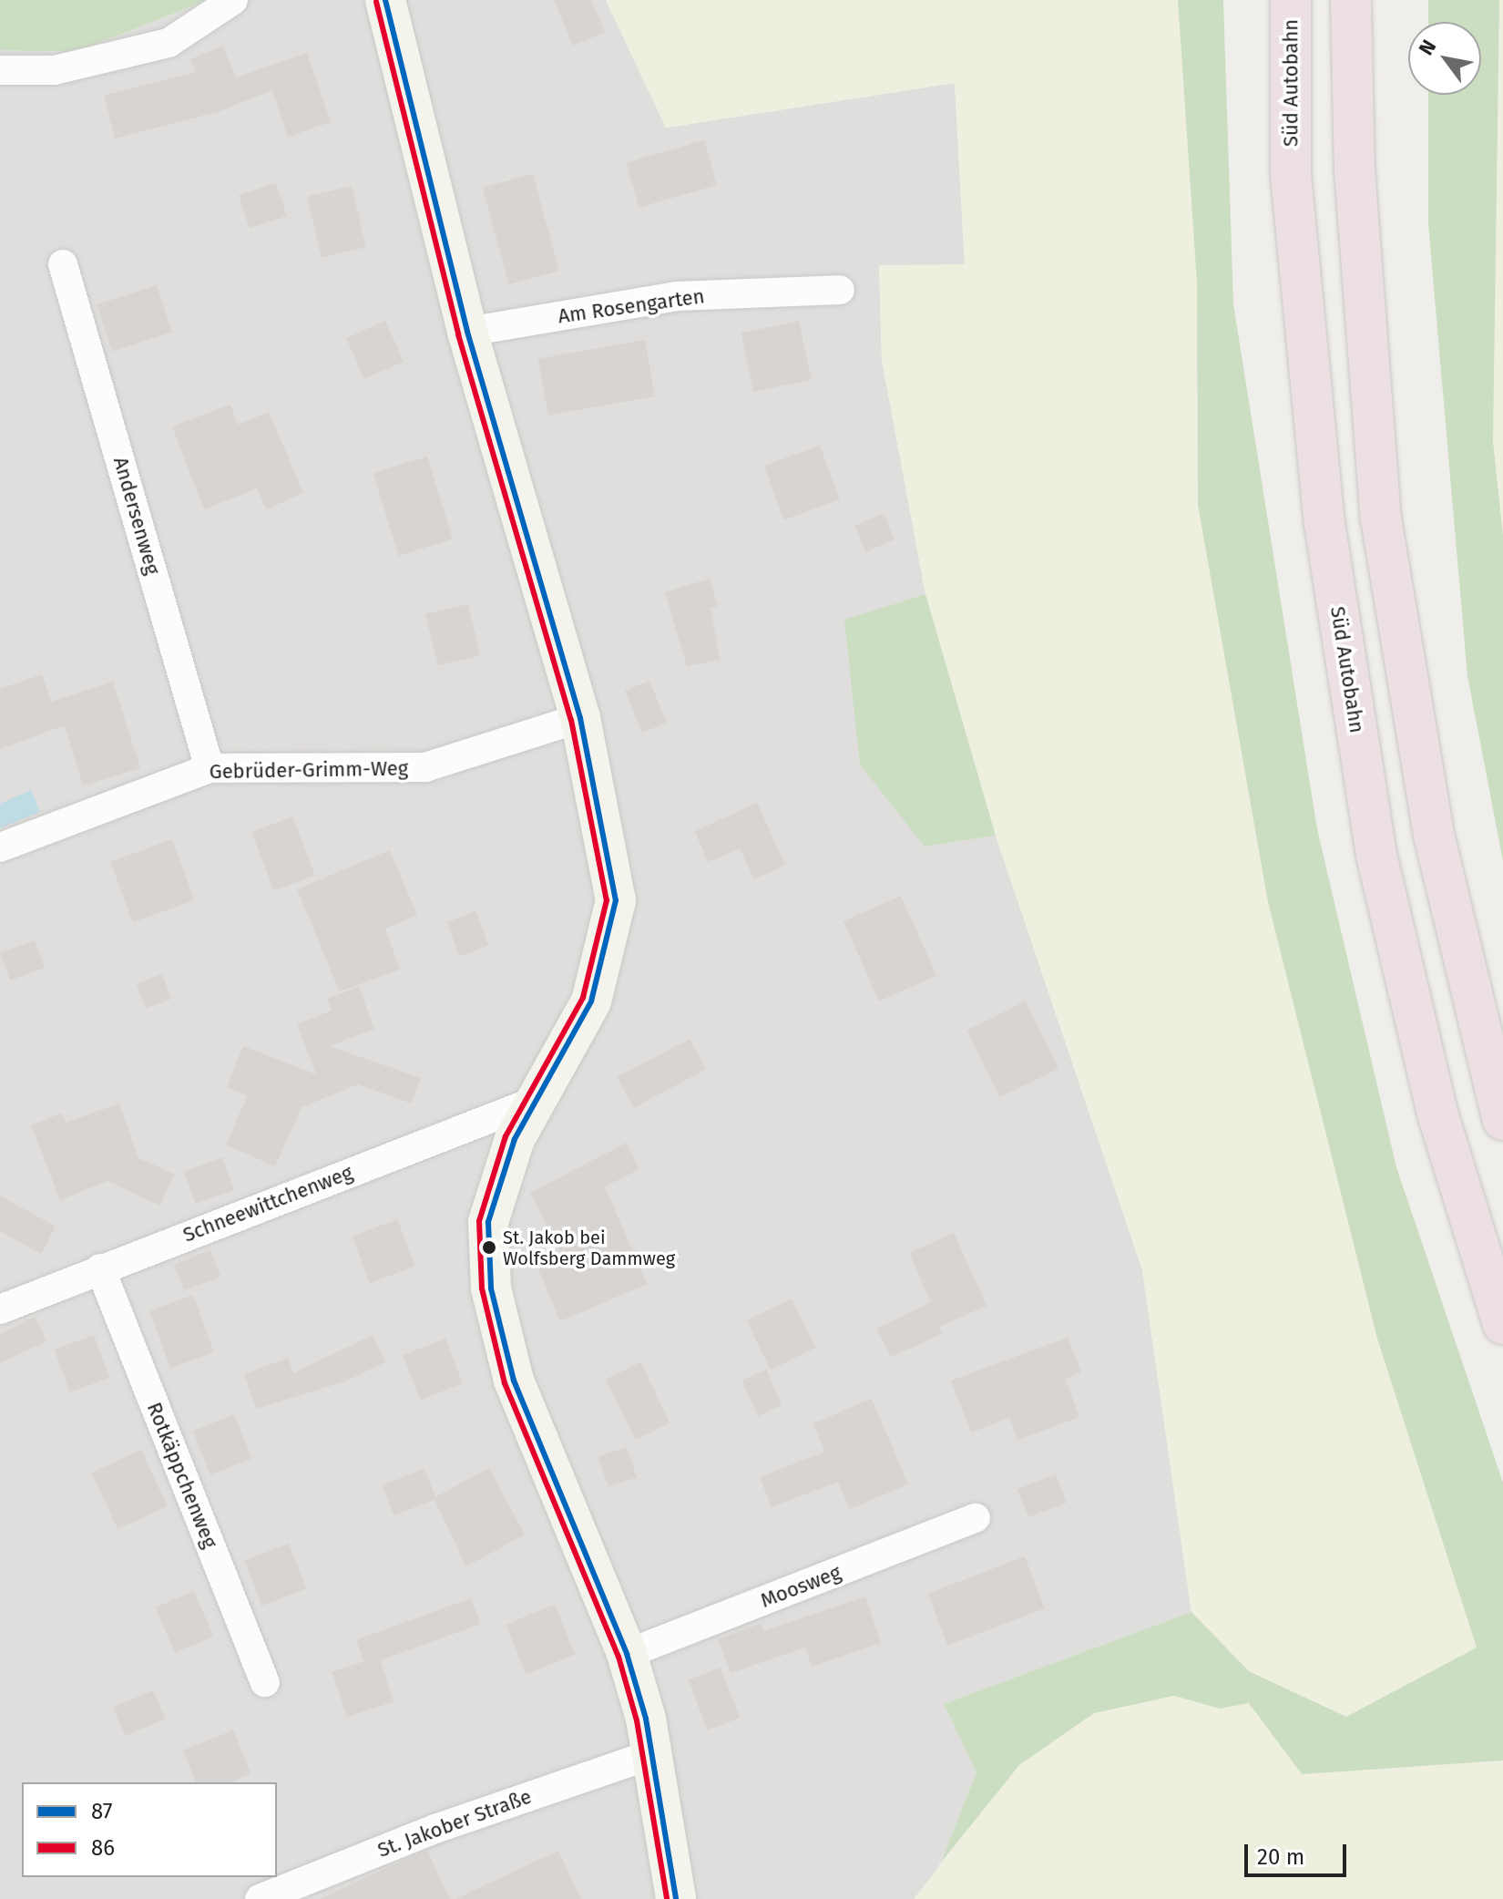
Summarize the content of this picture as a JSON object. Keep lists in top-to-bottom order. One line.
{"streets":{"highway":["Süd Autobahn"],"street":["Am Rosengarten","Andersenweg","Gebrüder-Grimm-Weg","Schneewittchenweg","Rotkäppchenweg","Moosweg","St. Jakober Straße"]},"crossings":[["Andersenweg","Gebrüder-Grimm-Weg"],["Schneewittchenweg","Rotkäppchenweg"]],"places":["St. Jakob bei Wolfsberg Dammweg"],"lines":["transit line 87","transit line 86"],"legend":["87","86"],"scale_bar":"20 m","north":"top left"}
